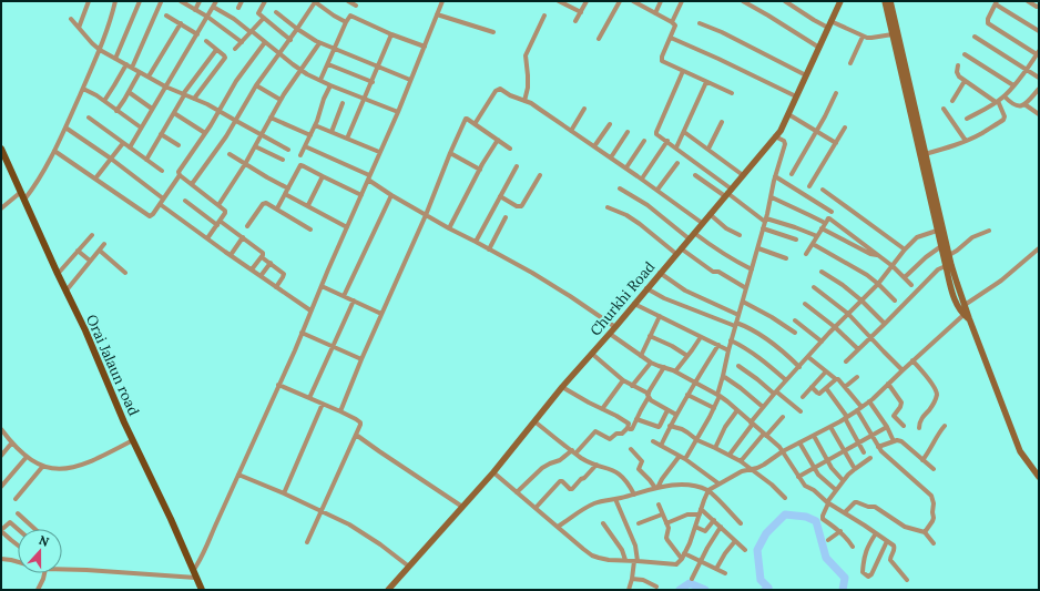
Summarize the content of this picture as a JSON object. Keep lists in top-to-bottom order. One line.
{"streets":{"main road":["Orai Jalaun road"],"street":["Churkhi Road"]},"north":"top"}
